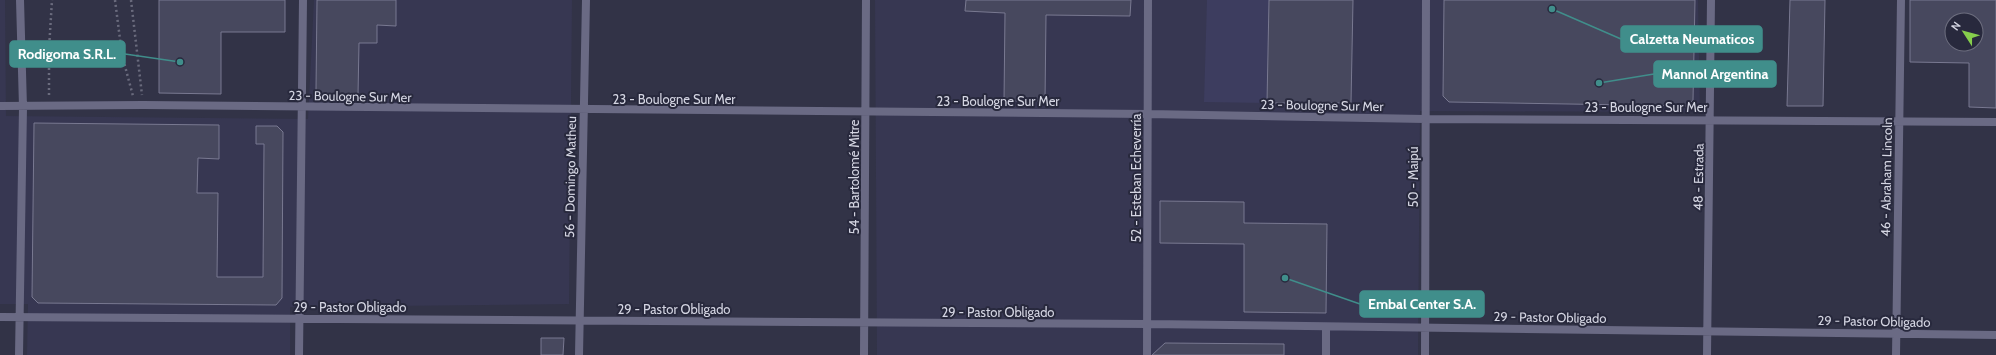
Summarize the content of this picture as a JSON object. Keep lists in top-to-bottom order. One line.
{"streets":{"street":["23 - Boulogne Sur Mer","56 - Domingo Matheu","54 - Bartolomé Mitre","50 - Maipú","48 - Estrada","46 - Abraham Lincoln","52 - Esteban Echeverría","29 - Pastor Obligado"]},"crossings":[["23 - Boulogne Sur Mer","56 - Domingo Matheu"],["23 - Boulogne Sur Mer","54 - Bartolomé Mitre"],["23 - Boulogne Sur Mer","50 - Maipú"],["23 - Boulogne Sur Mer","48 - Estrada"],["23 - Boulogne Sur Mer","46 - Abraham Lincoln"],["23 - Boulogne Sur Mer","52 - Esteban Echeverría"],["56 - Domingo Matheu","29 - Pastor Obligado"],["54 - Bartolomé Mitre","29 - Pastor Obligado"],["50 - Maipú","29 - Pastor Obligado"],["48 - Estrada","29 - Pastor Obligado"],["46 - Abraham Lincoln","29 - Pastor Obligado"],["52 - Esteban Echeverría","29 - Pastor Obligado"]],"places":["Calzetta Neumaticos","Rodigoma S.R.L.","Mannol Argentina","Embal Center S.A."],"north":"top left"}
